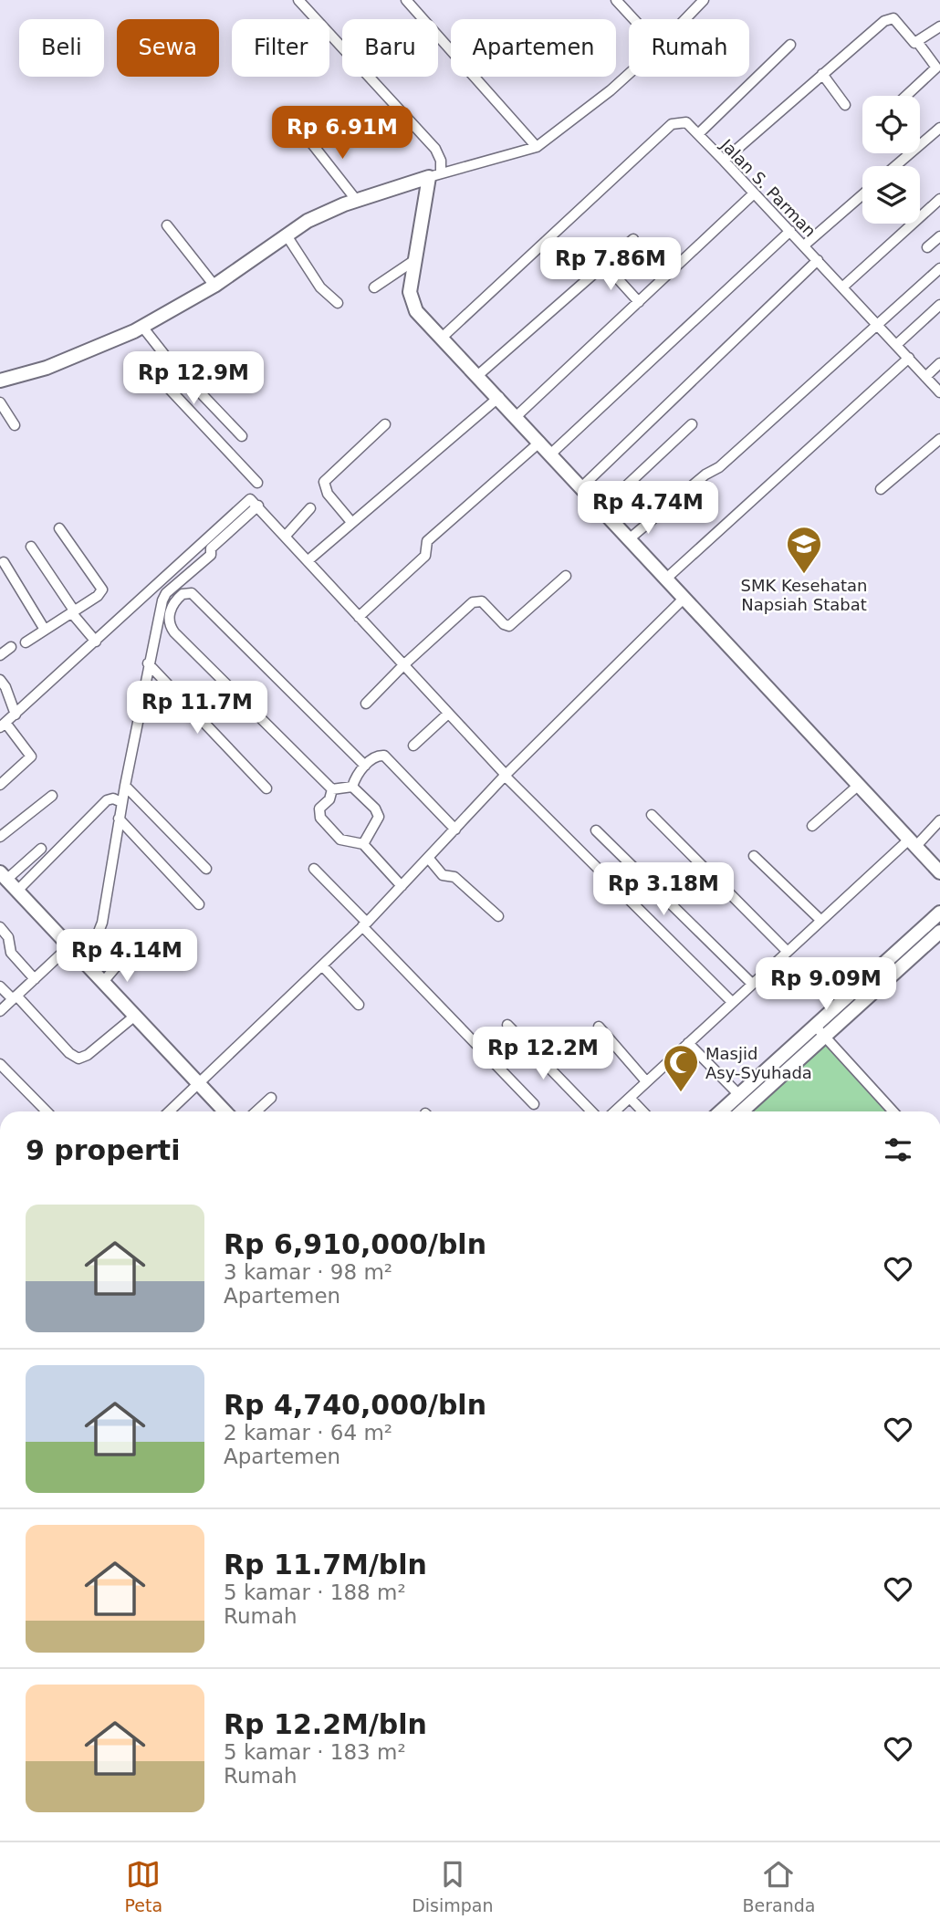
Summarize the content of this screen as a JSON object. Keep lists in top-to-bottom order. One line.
{"streets":{"street":["Jalan S. Parman"]},"places":{"school or university":["SMK Kesehatan Napsiah Stabat"],"mosque":["Masjid Asy-Syuhada"]},"page":{"chip":["Beli","Sewa","Filter","Baru","Apartemen","Rumah"],"price":["Rp 6.91M","Rp 7.86M","Rp 12.9M","Rp 4.74M","Rp 11.7M","Rp 3.18M","Rp 4.14M","Rp 9.09M","Rp 12.2M"],"heading":"9 properti","list":[{"name":"Rp 6,910,000/bln","note":"3 kamar · 98 m² · Apartemen"},{"name":"Rp 4,740,000/bln","note":"2 kamar · 64 m² · Apartemen"},{"name":"Rp 11.7M/bln","note":"5 kamar · 188 m² · Rumah"},{"name":"Rp 12.2M/bln","note":"5 kamar · 183 m² · Rumah"}],"tabs":["Peta","Disimpan","Beranda"]}}
